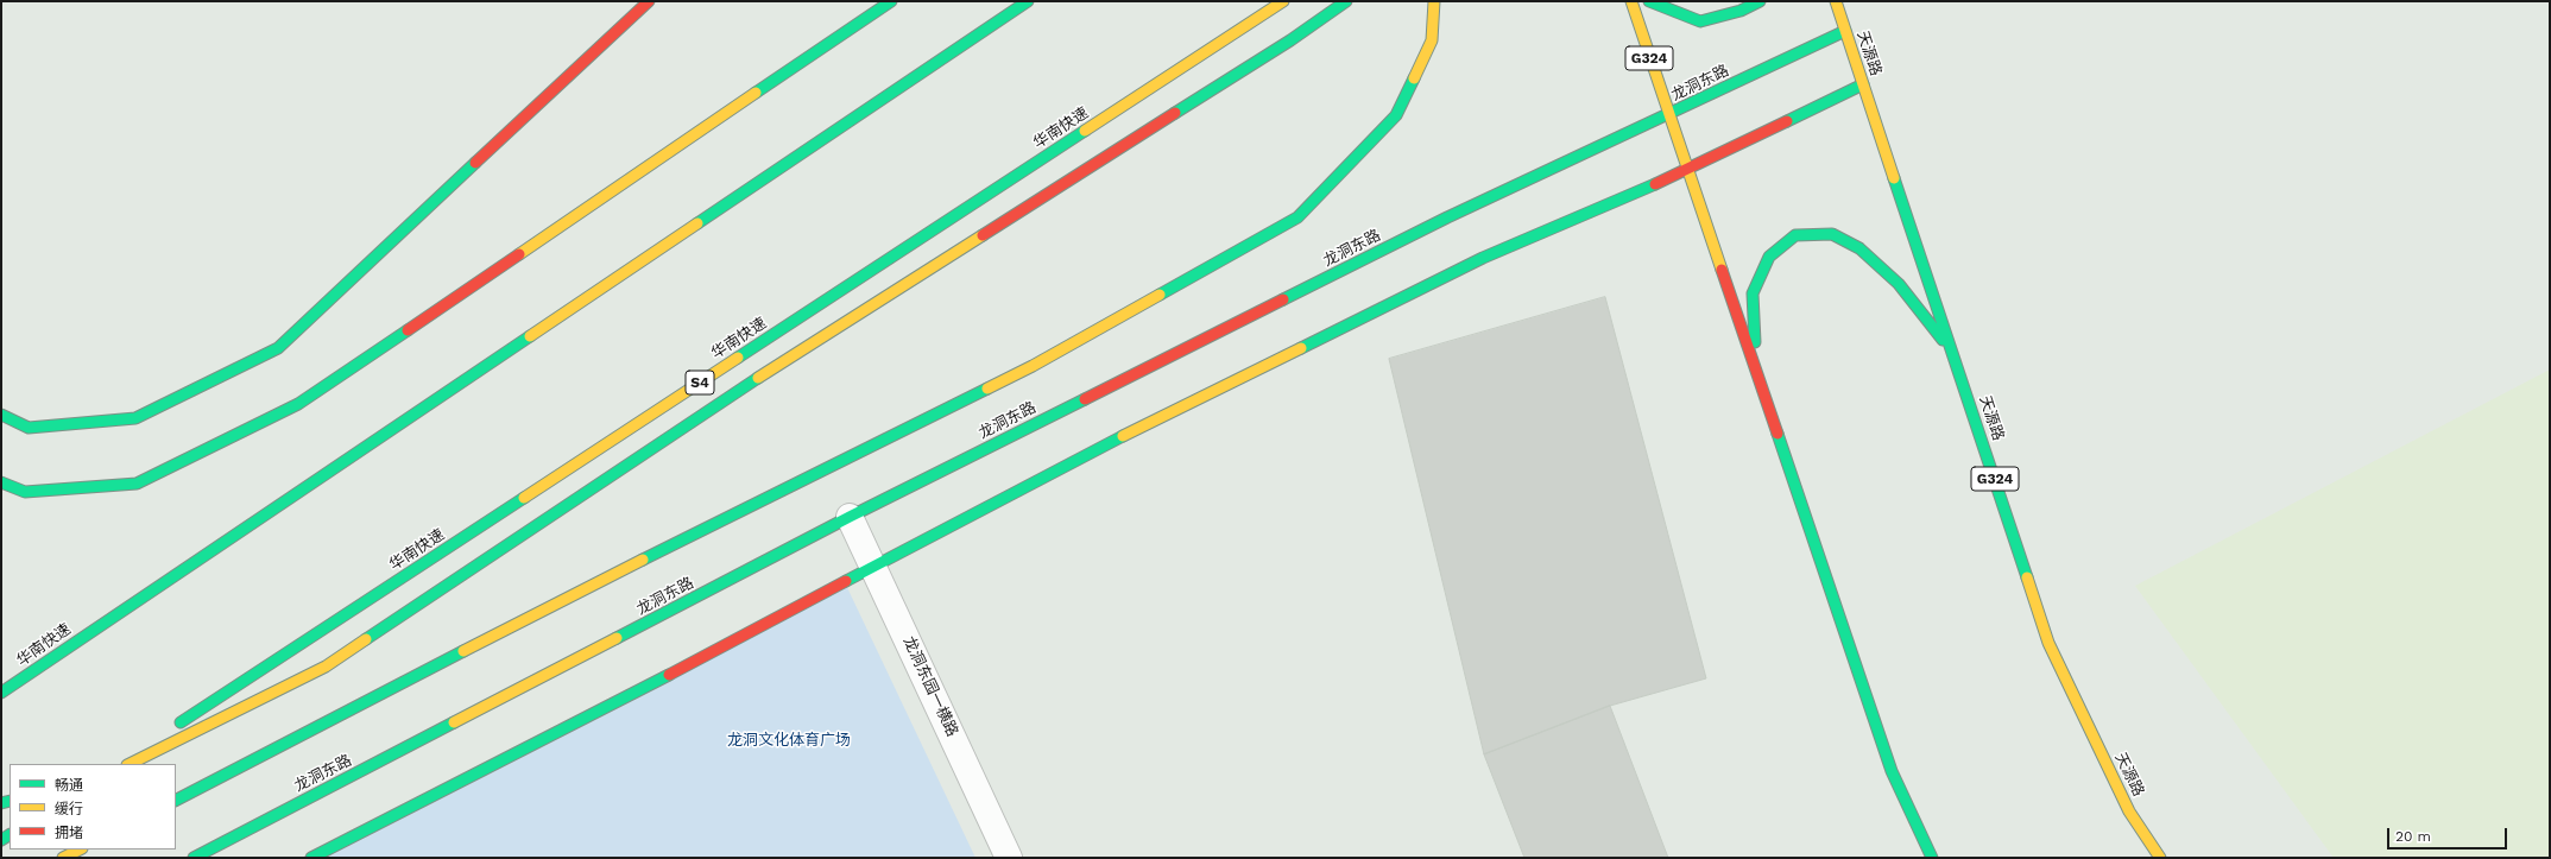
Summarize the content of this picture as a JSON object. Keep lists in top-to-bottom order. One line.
{"streets":{"main road":["天源路","G324","龙洞东路","华南快速","S4"],"street":["龙洞东园一横路"]},"crossings":[["天源路","龙洞东路"],["G324","龙洞东路"],["龙洞东路","龙洞东园一横路"]],"parks":["龙洞文化体育广场"],"legend":["畅通","缓行","拥堵"],"scale_bar":"20 m"}
